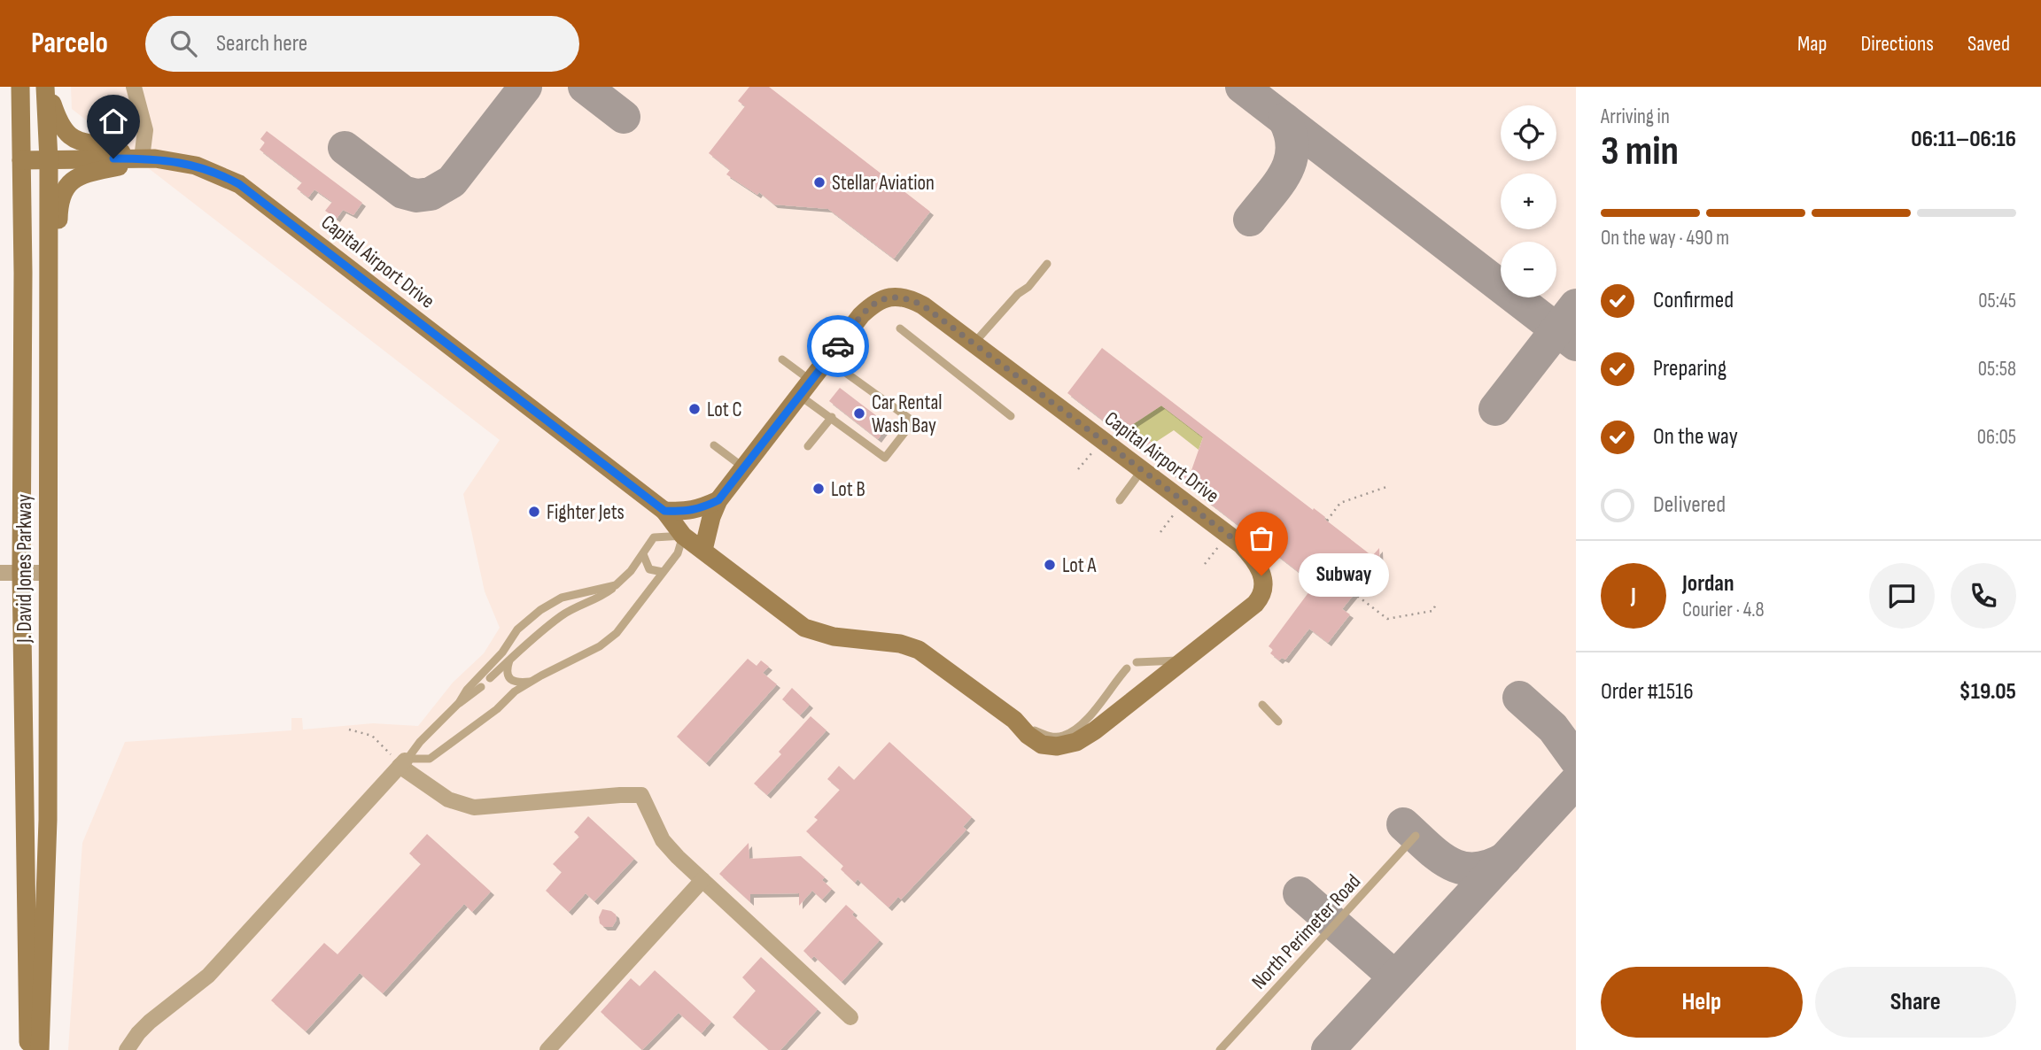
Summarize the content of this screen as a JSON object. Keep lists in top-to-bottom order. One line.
{"streets":{"street":["Capital Airport Drive","J. David Jones Parkway"],"lane":["North Perimeter Road"]},"crossings":[["Capital Airport Drive","J. David Jones Parkway"]],"places":["Stellar Aviation","Lot C","Car Rental Wash Bay","Lot B","Fighter Jets","Lot A","Subway"],"page":{"header":"Parcelo","search":"Search here","nav":["Map","Directions","Saved"],"heading":["3 min","Arriving in","06:11–06:16"],"panel":["Jordan","Courier · 4.8","Order #1516","$19.05"],"map_buttons":["+","−"],"bar":"On the way · 490 m","list":[["Confirmed","05:45"],["Preparing","05:58"],["On the way","06:05"],"Delivered"],"bubble":"Subway","round":"J","buttons":["Help","Share"]}}
